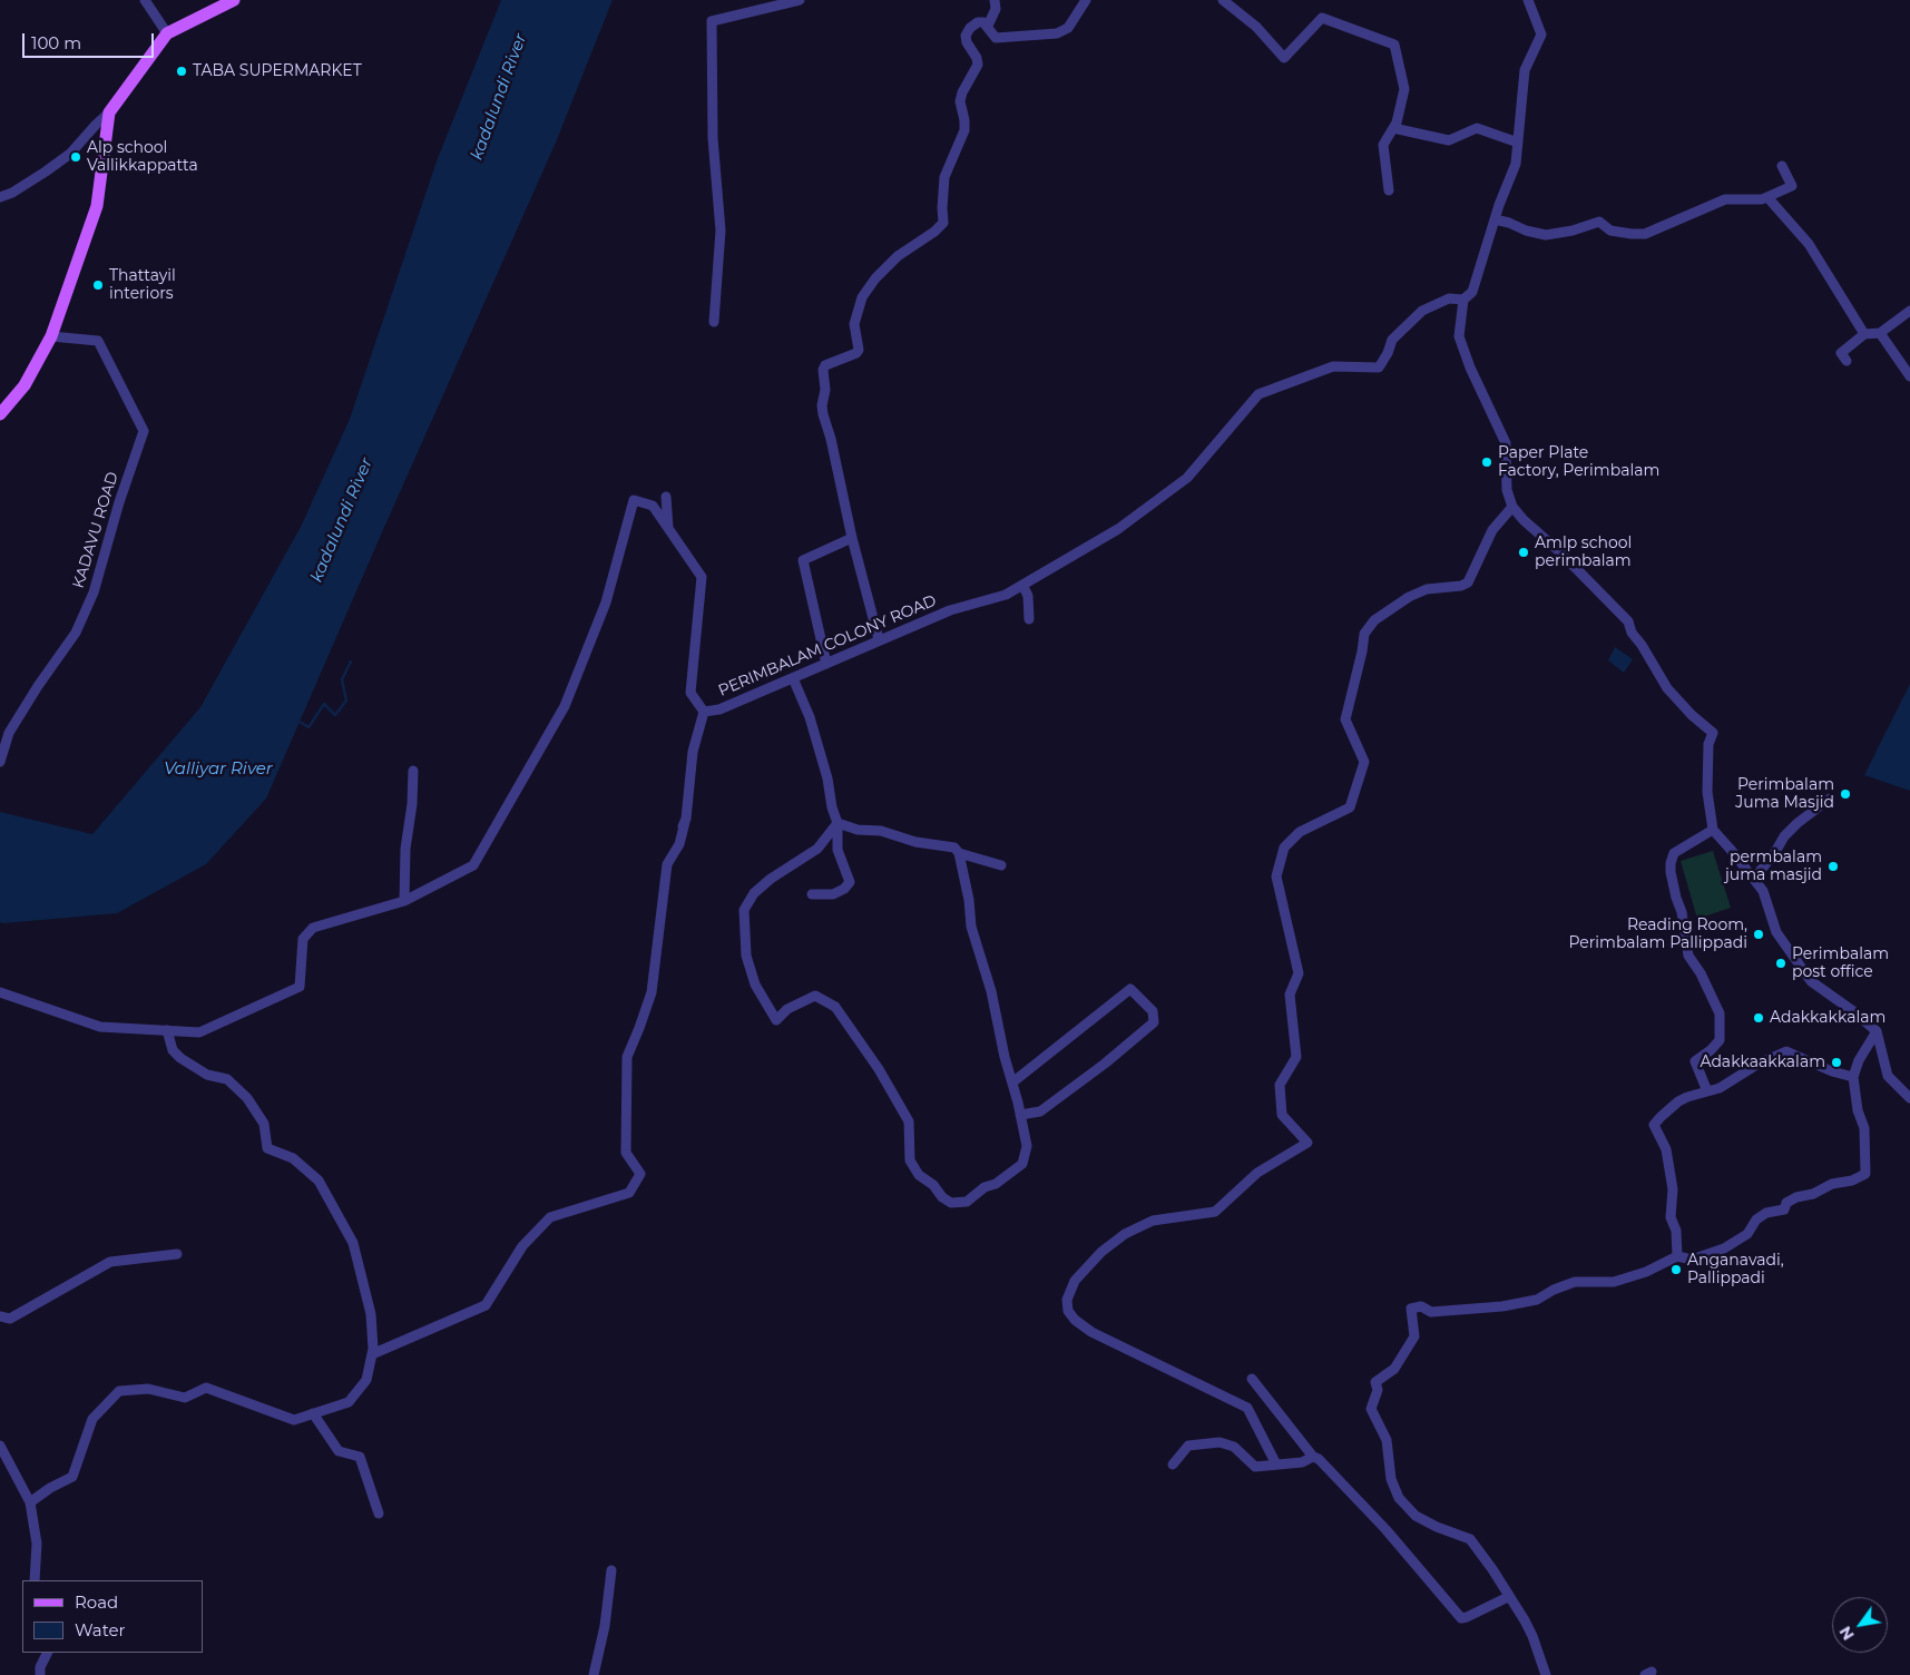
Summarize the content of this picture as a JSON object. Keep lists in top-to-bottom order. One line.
{"streets":{"street":["KADAVU ROAD","PERIMBALAM COLONY ROAD"]},"water":["kadalundi River","Valliyar River"],"places":["TABA SUPERMARKET","Alp school Vallikkappatta","Thattayil interiors","Paper Plate Factory, Perimbalam","Amlp school perimbalam","Perimbalam Juma Masjid","permbalam juma masjid","Reading Room, Perimbalam Pallippadi","Perimbalam post office","Adakkakkalam","Adakkaakkalam","Anganavadi, Pallippadi"],"legend":["Road","Water"],"scale_bar":"100 m","north":"bottom left"}
